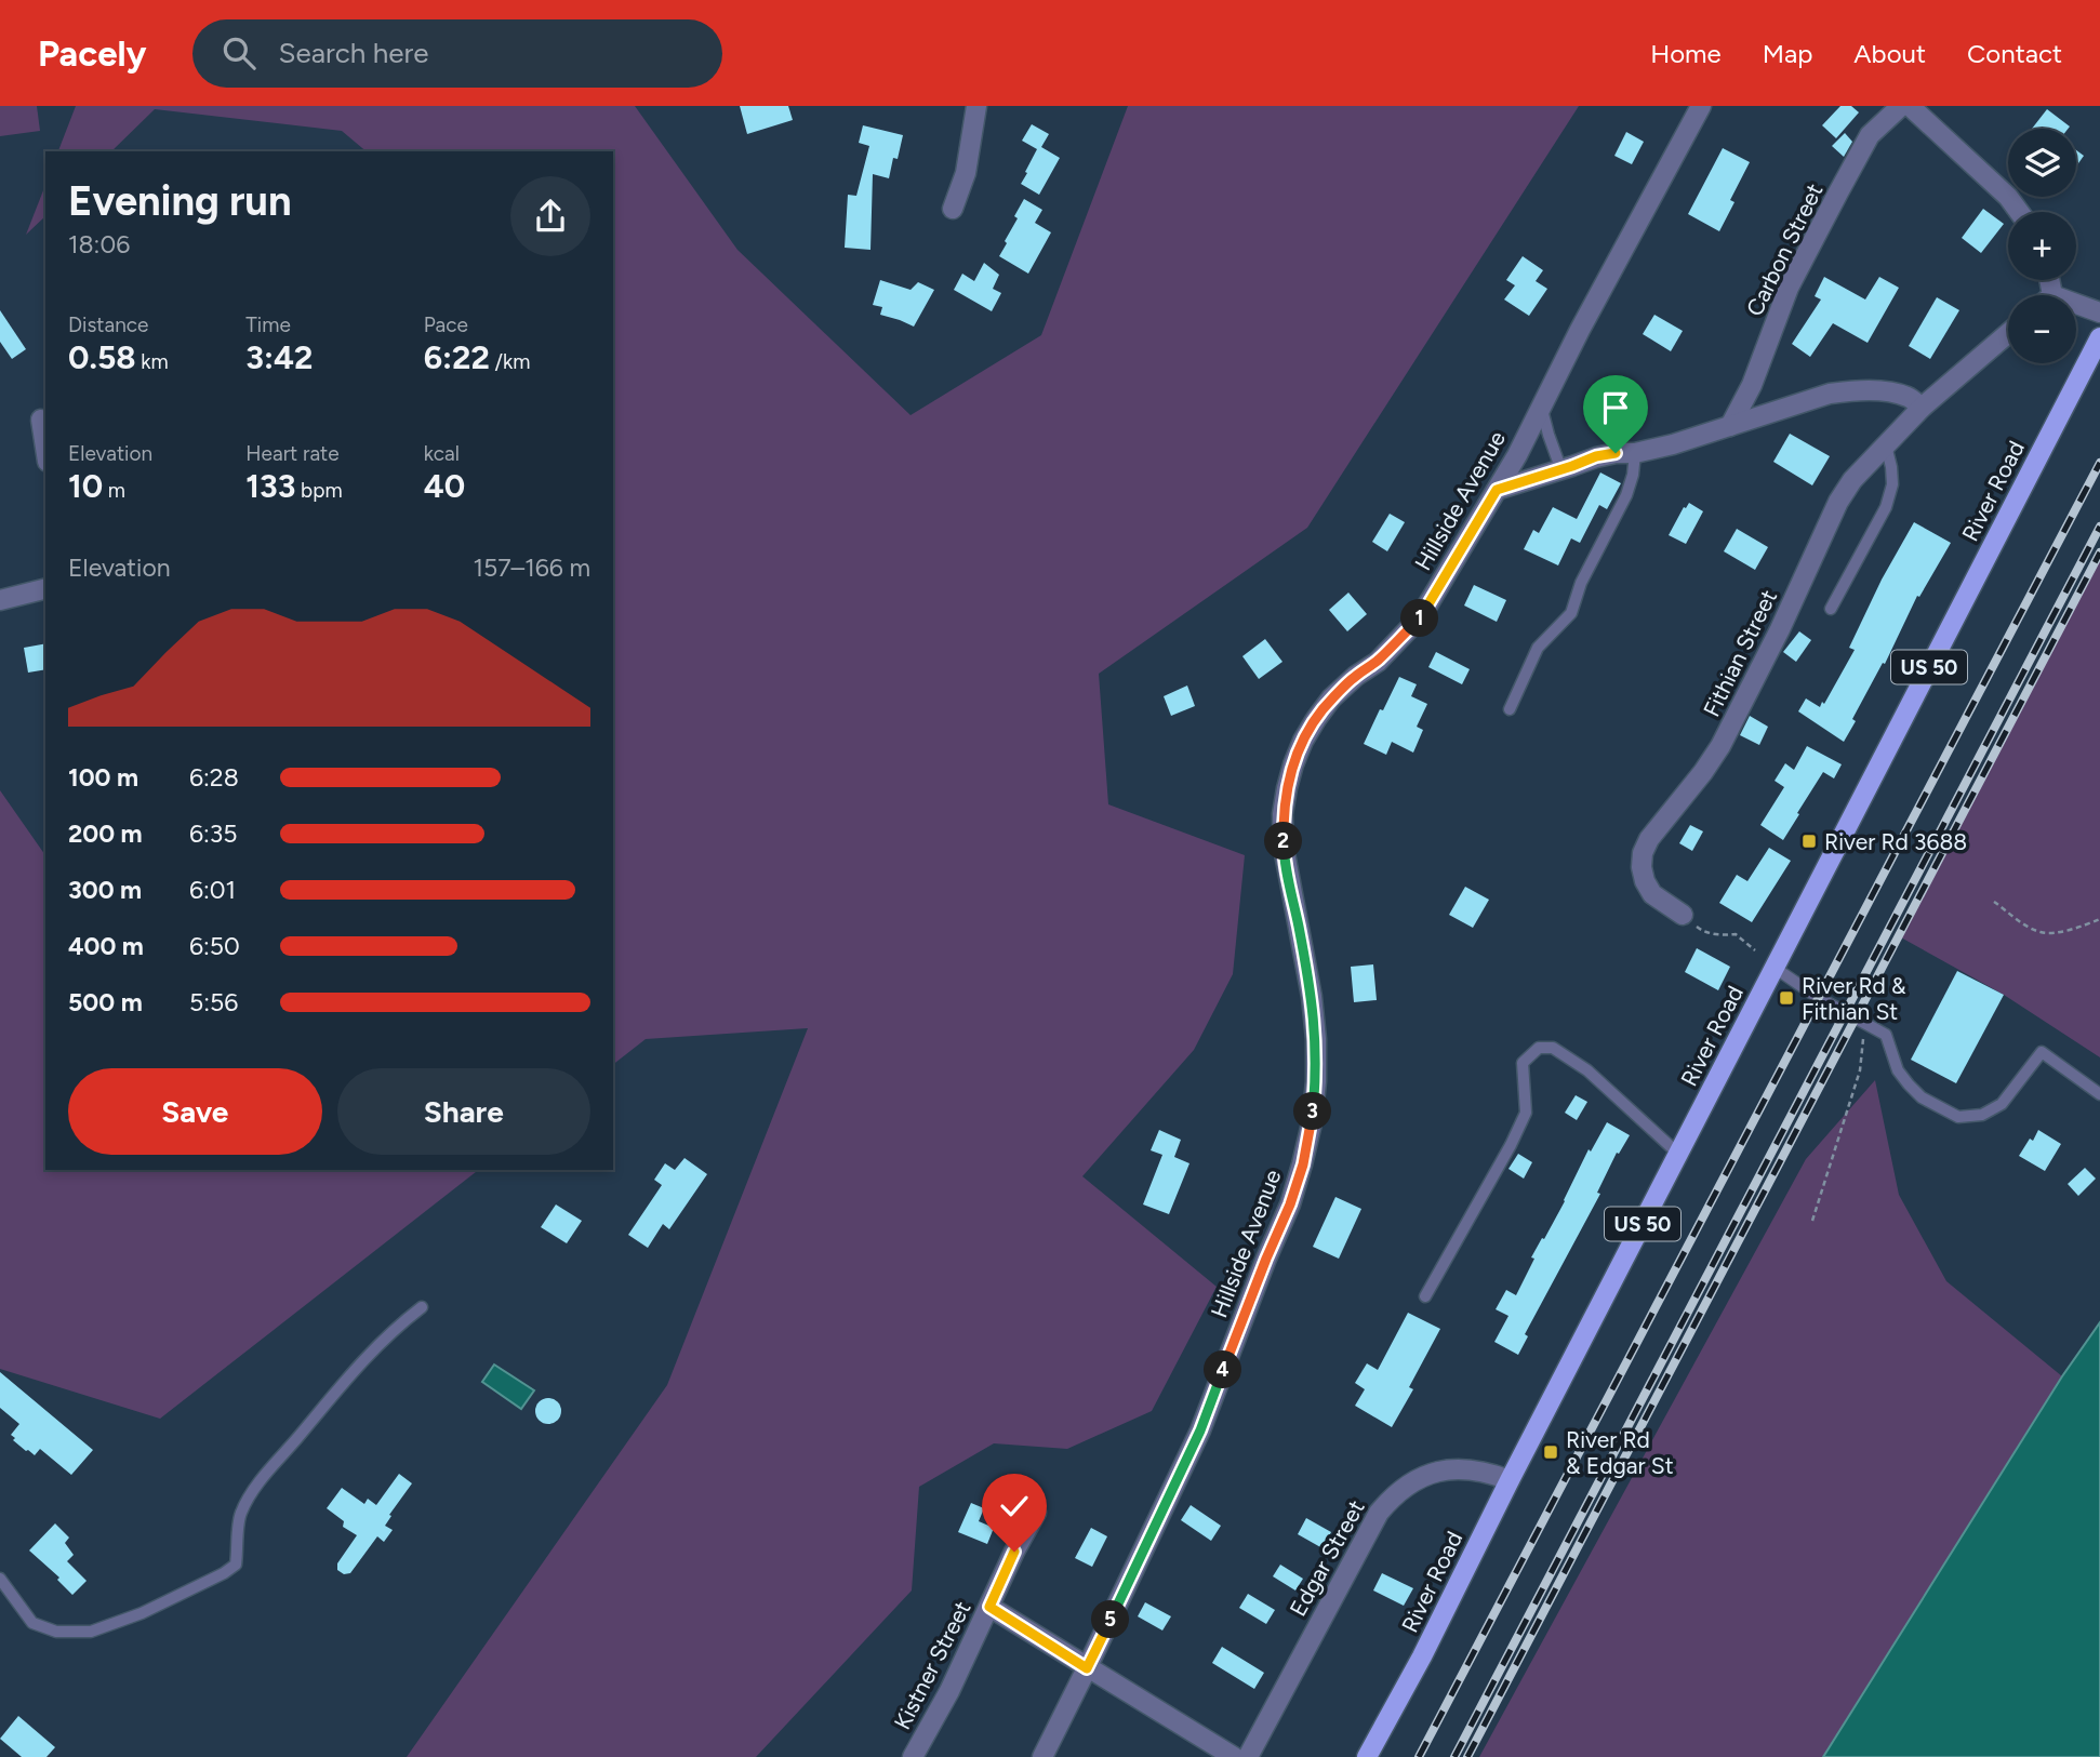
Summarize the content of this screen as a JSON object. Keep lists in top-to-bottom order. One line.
{"streets":{"main road":["River Road","US 50"],"street":["Carbon Street","Hillside Avenue","Fithian Street","Edgar Street","Kistner Street"]},"crossings":[["River Road","Edgar Street"]],"places":{"transit":["River Rd 3688","River Rd & Fithian St","River Rd & Edgar St"]},"page":{"header":"Pacely","search":"Search here","nav":["Home","Map","About","Contact"],"map_buttons":["+","−"],"heading":["Evening run","18:06"],"stats":[["Distance","0.58 km"],["Time","3:42"],["Pace","6:22 /km"],["Elevation","10 m"],["Heart rate","133 bpm"],["kcal","40"]],"chart":["Elevation","157–166 m"],"pins":["1","2","3","4","5"],"list":[{"name":"100 m","note":"6:28"},{"name":"200 m","note":"6:35"},{"name":"300 m","note":"6:01"},{"name":"400 m","note":"6:50"},{"name":"500 m","note":"5:56"}],"buttons":["Save","Share"]}}
